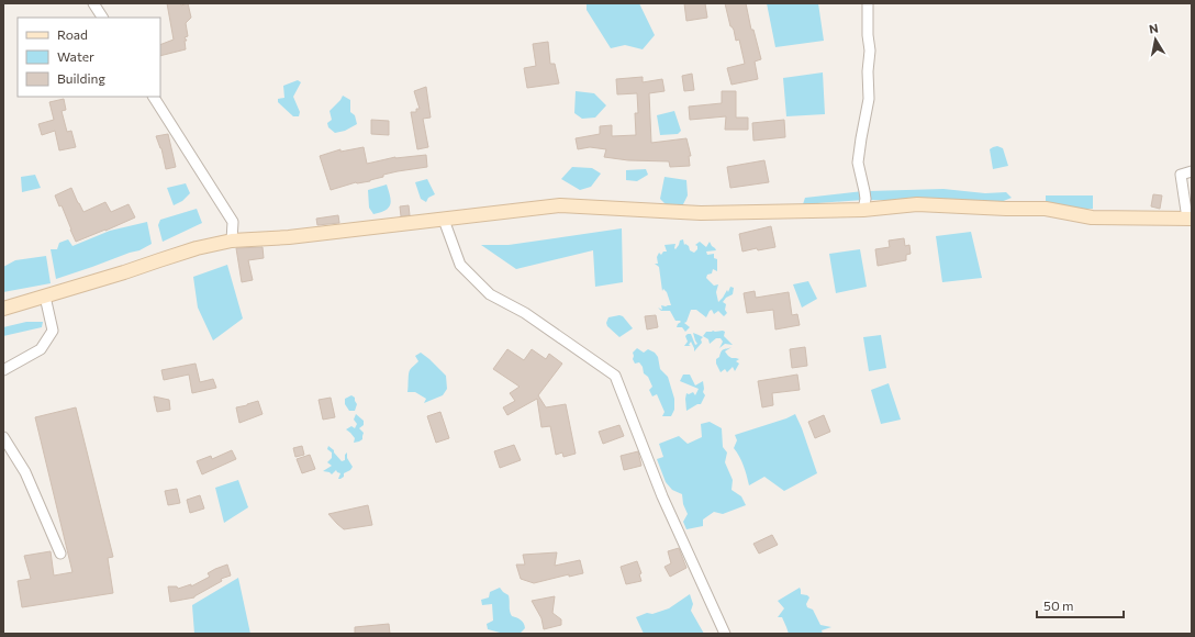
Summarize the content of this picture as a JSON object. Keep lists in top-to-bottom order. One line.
{"legend":["Road","Water","Building"],"scale_bar":"50 m","north":"top"}
